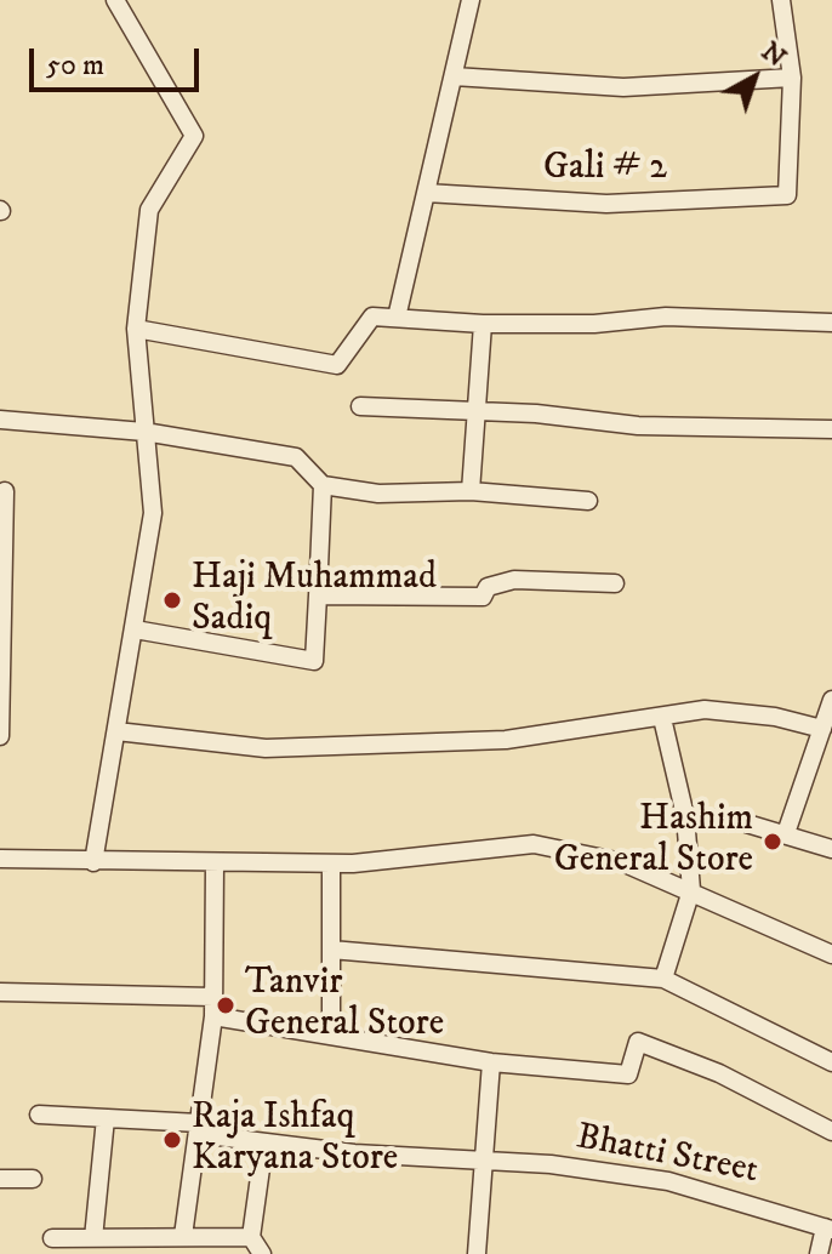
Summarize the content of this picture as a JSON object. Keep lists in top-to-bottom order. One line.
{"streets":{"street":["Gali # 2","Bhatti Street"]},"places":["Haji Muhammad Sadiq","Hashim General Store","Tanvir General Store","Raja Ishfaq Karyana Store"],"scale_bar":"50 m","north":"top right"}
